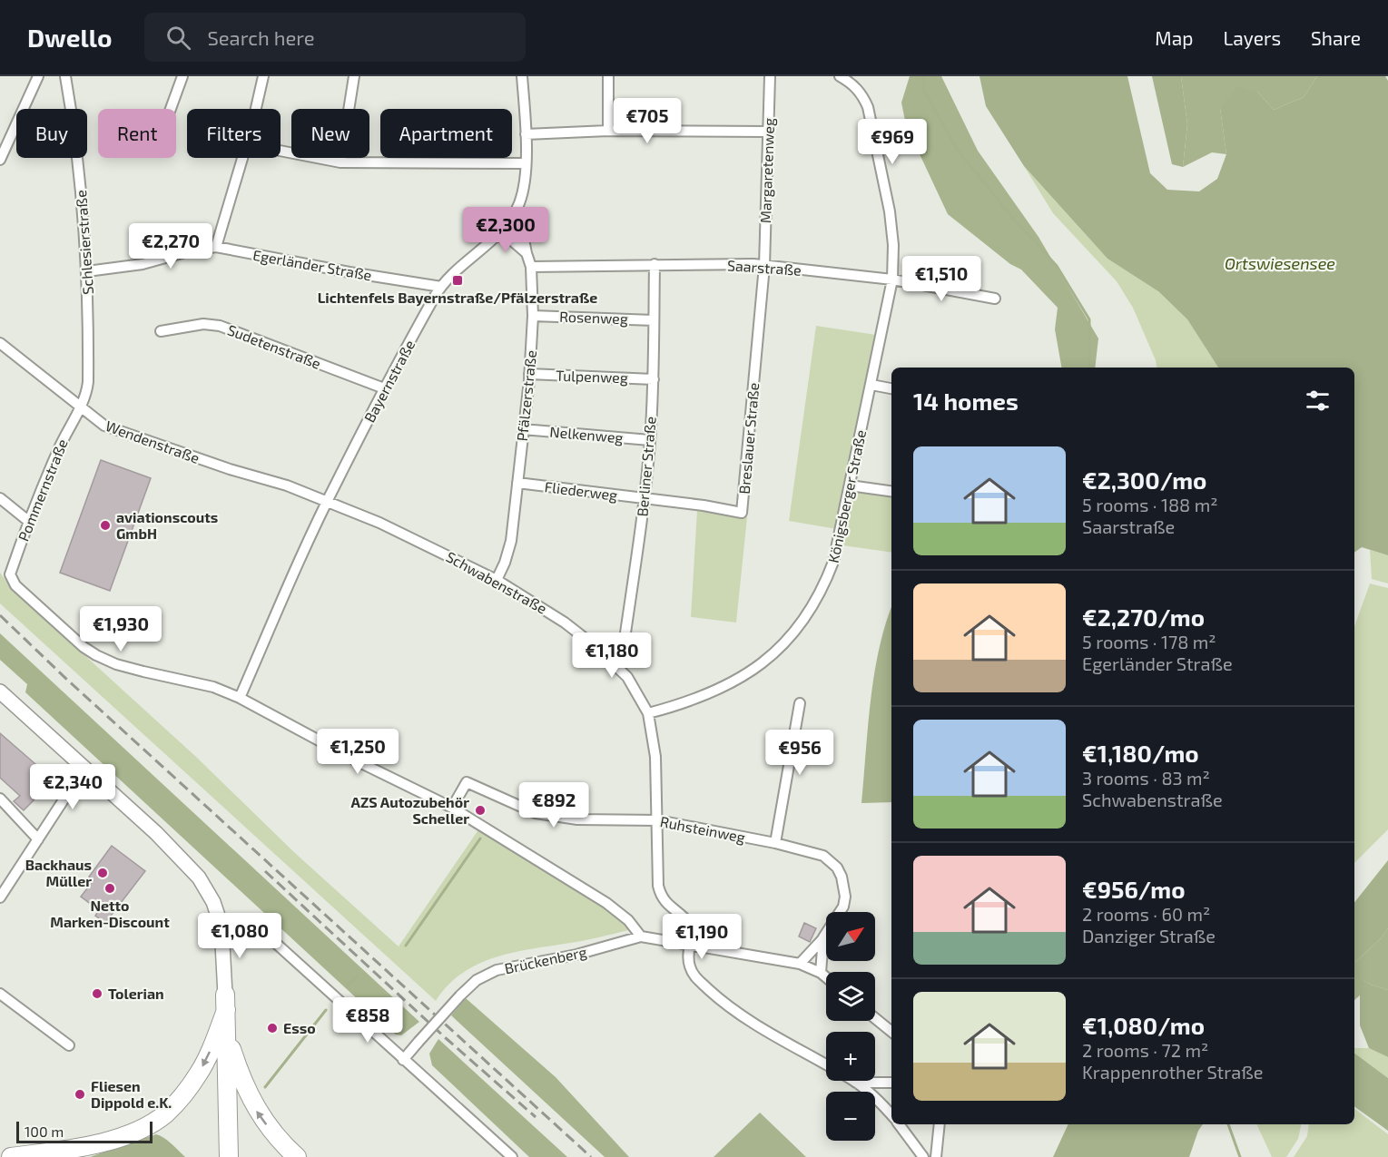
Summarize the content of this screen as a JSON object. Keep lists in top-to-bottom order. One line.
{"streets":{"street":["Margaretenweg","Schlesierstraße","Egerländer Straße","Saarstraße","Rosenweg","Sudetenstraße","Tulpenweg","Bayernstraße","Pfälzerstraße","Nelkenweg","Breslauer Straße","Wendenstraße","Berliner Straße","Pommernstraße","Fliederweg","Königsberger Straße","Schwabenstraße","Ruhsteinweg","Brückenberg"]},"crossings":[["Margaretenweg","Saarstraße"],["Margaretenweg","Breslauer Straße"],["Schlesierstraße","Egerländer Straße"],["Schlesierstraße","Wendenstraße"],["Schlesierstraße","Pommernstraße"],["Egerländer Straße","Bayernstraße"],["Saarstraße","Pfälzerstraße"],["Saarstraße","Breslauer Straße"],["Saarstraße","Berliner Straße"],["Saarstraße","Königsberger Straße"],["Rosenweg","Pfälzerstraße"],["Rosenweg","Berliner Straße"],["Sudetenstraße","Bayernstraße"],["Tulpenweg","Pfälzerstraße"],["Tulpenweg","Berliner Straße"],["Bayernstraße","Pfälzerstraße"],["Bayernstraße","Wendenstraße"],["Bayernstraße","Pommernstraße"],["Bayernstraße","Schwabenstraße"],["Pfälzerstraße","Nelkenweg"],["Pfälzerstraße","Fliederweg"],["Pfälzerstraße","Schwabenstraße"],["Nelkenweg","Berliner Straße"],["Breslauer Straße","Berliner Straße"],["Breslauer Straße","Fliederweg"],["Wendenstraße","Pommernstraße"],["Wendenstraße","Schwabenstraße"],["Berliner Straße","Fliederweg"],["Berliner Straße","Schwabenstraße"],["Königsberger Straße","Schwabenstraße"],["Schwabenstraße","Ruhsteinweg"],["Schwabenstraße","Brückenberg"]],"water":["Ortswiesensee"],"places":{"transit":["Lichtenfels Bayernstraße/Pfälzerstraße"],"other":["aviationscouts GmbH","AZS Autozubehör Scheller","Backhaus Müller","Netto Marken-Discount","Tolerian","Esso","Fliesen Dippold e.K."]},"scale_bar":"100 m","north":"top right","page":{"header":"Dwello","search":"Search here","nav":["Map","Layers","Share"],"price":["€705","€969","€2,300","€2,270","€1,510","€1,930","€1,180","€1,250","€956","€2,340","€892","€1,080","€1,190","€858"],"chip":["Buy","Rent","Filters","New","Apartment"],"heading":"14 homes","list":[{"name":"€2,300/mo","note":"5 rooms · 188 m² · Saarstraße"},{"name":"€2,270/mo","note":"5 rooms · 178 m² · Egerländer Straße"},{"name":"€1,180/mo","note":"3 rooms · 83 m² · Schwabenstraße"},{"name":"€956/mo","note":"2 rooms · 60 m² · Danziger Straße"},{"name":"€1,080/mo","note":"2 rooms · 72 m² · Krappenrother Straße"}],"map_buttons":["+","−"],"scale":"100 m"}}
